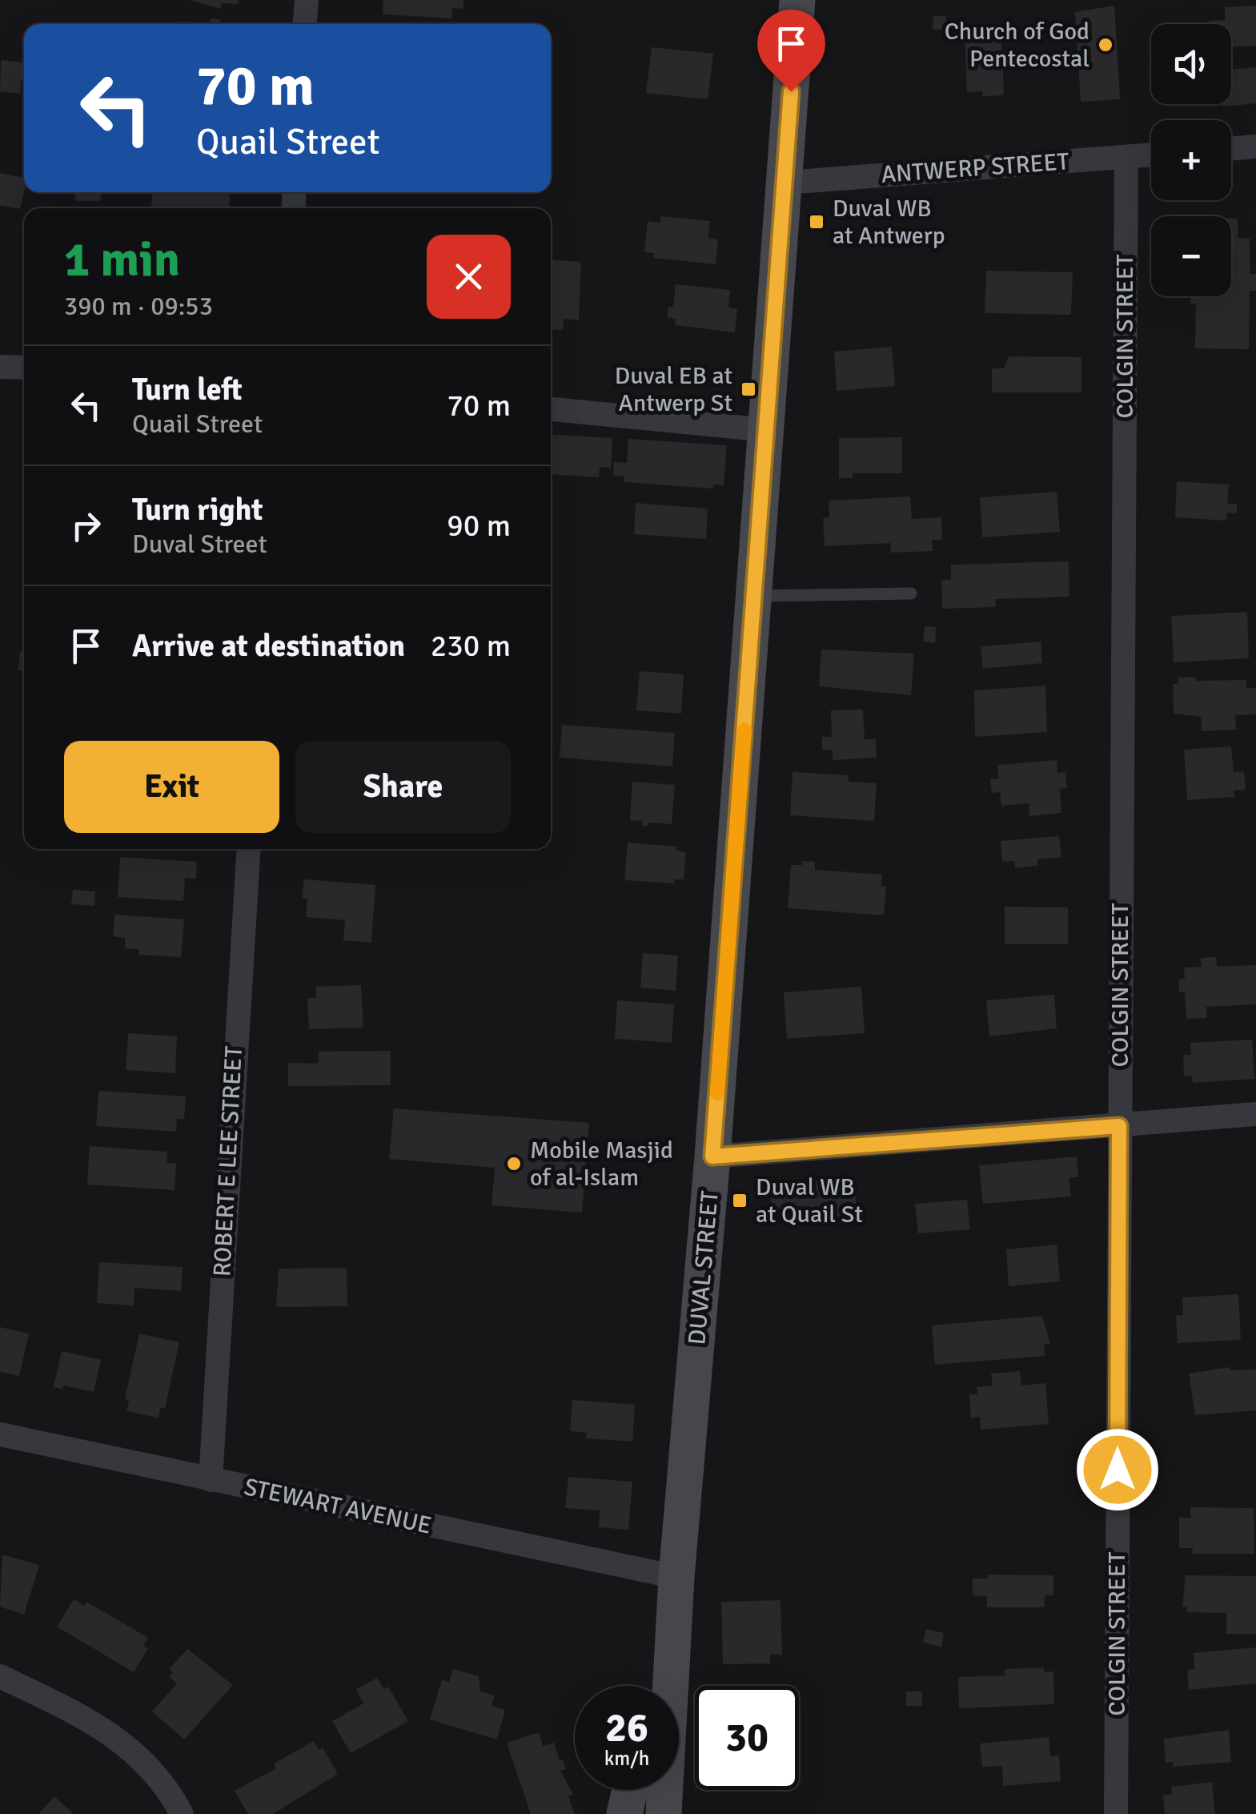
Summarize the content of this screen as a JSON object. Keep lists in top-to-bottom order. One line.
{"streets":{"street":["ANTWERP STREET","COLGIN STREET","ROBERT E LEE STREET","DUVAL STREET","STEWART AVENUE"]},"crossings":[["ANTWERP STREET","COLGIN STREET"],["ANTWERP STREET","DUVAL STREET"],["ROBERT E LEE STREET","STEWART AVENUE"],["DUVAL STREET","STEWART AVENUE"]],"places":{"other":["Church of God Pentecostal","Mobile Masjid of al-Islam"],"transit":["Duval WB at Antwerp","Duval EB at Antwerp St","Duval WB at Quail St"]},"page":{"map_buttons":["+","−"],"turn":["70 m","Quail Street"],"heading":["1 min","390 m · 09:53"],"list":[{"name":"Turn left","note":"Quail Street","value":"70 m"},{"name":"Turn right","note":"Duval Street","value":"90 m"},{"name":"Arrive at destination","value":"230 m"}],"buttons":["Exit","Share"],"speed":"26 km/h","limit":"30"}}
